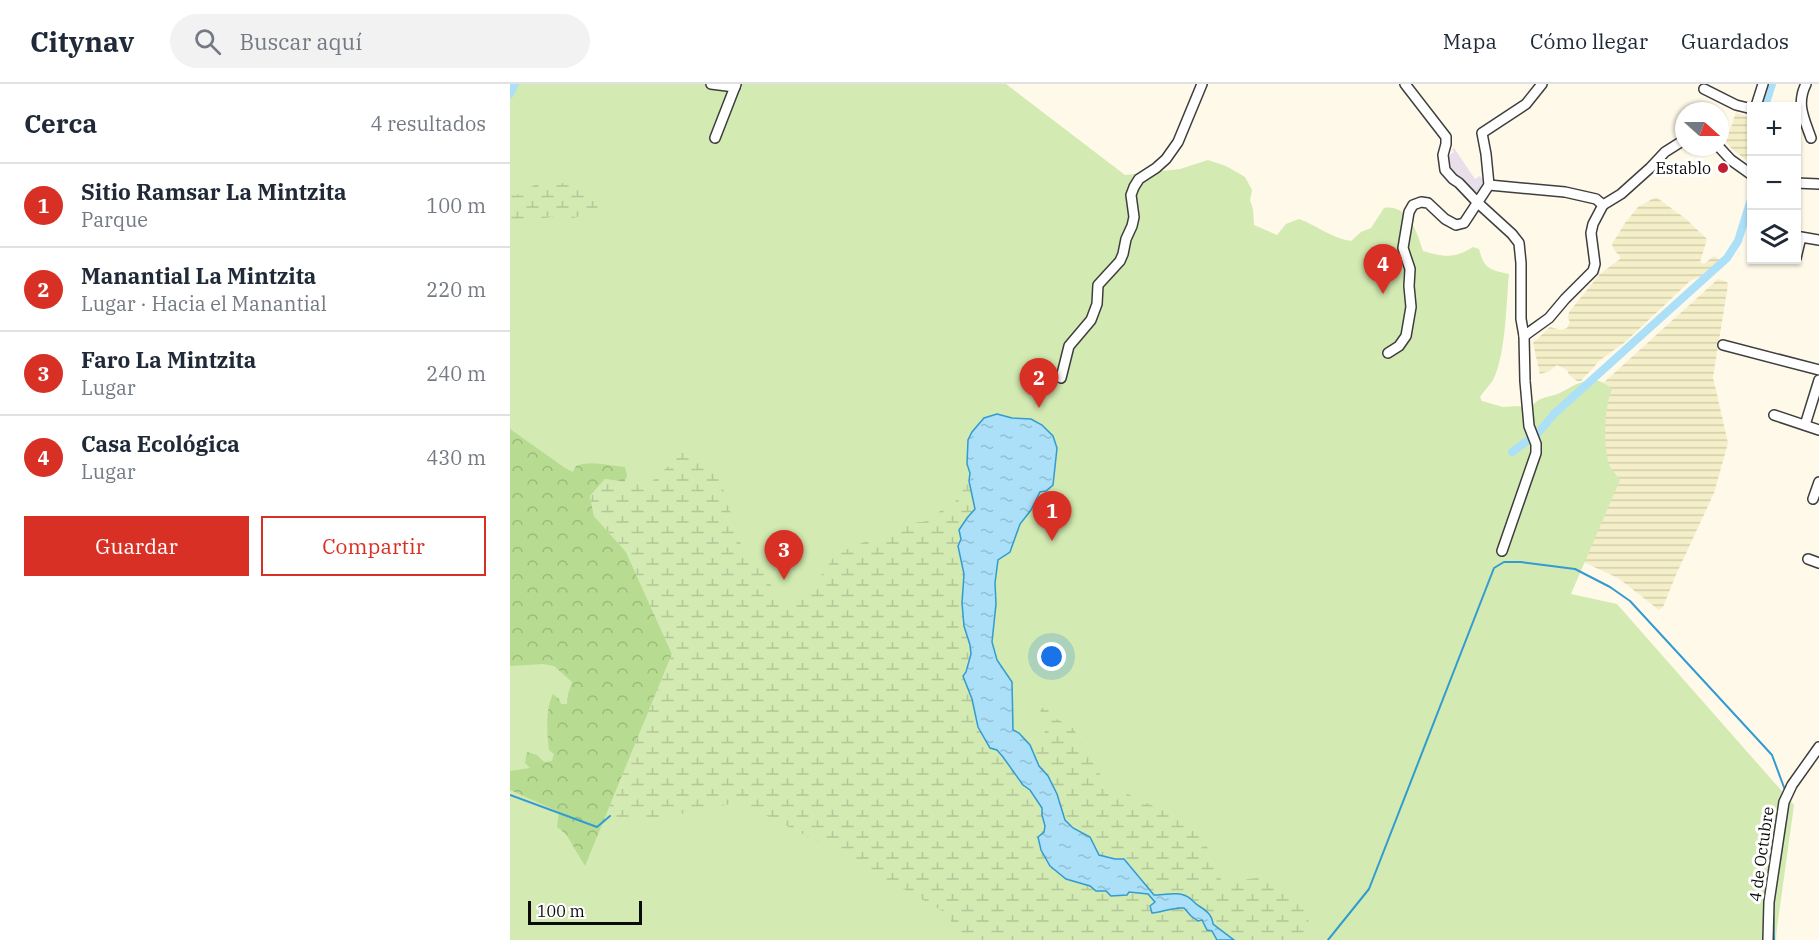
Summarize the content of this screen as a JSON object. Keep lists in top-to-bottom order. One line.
{"streets":{"street":["4 de Octubre"]},"places":["Establo"],"scale_bar":"100 m","north":"right","page":{"header":"Citynav","search":"Buscar aquí","nav":["Mapa","Cómo llegar","Guardados"],"heading":["Cerca","4 resultados"],"map_buttons":["+","−"],"list":[{"mark":"1","name":"Sitio Ramsar La Mintzita","note":"Parque","value":"100 m"},{"mark":"2","name":"Manantial La Mintzita","note":"Lugar · Hacia el Manantial","value":"220 m"},{"mark":"3","name":"Faro La Mintzita","note":"Lugar","value":"240 m"},{"mark":"4","name":"Casa Ecológica","note":"Lugar","value":"430 m"}],"pins":["4","2","1","3"],"buttons":["Guardar","Compartir"],"scale":"100 m"}}
